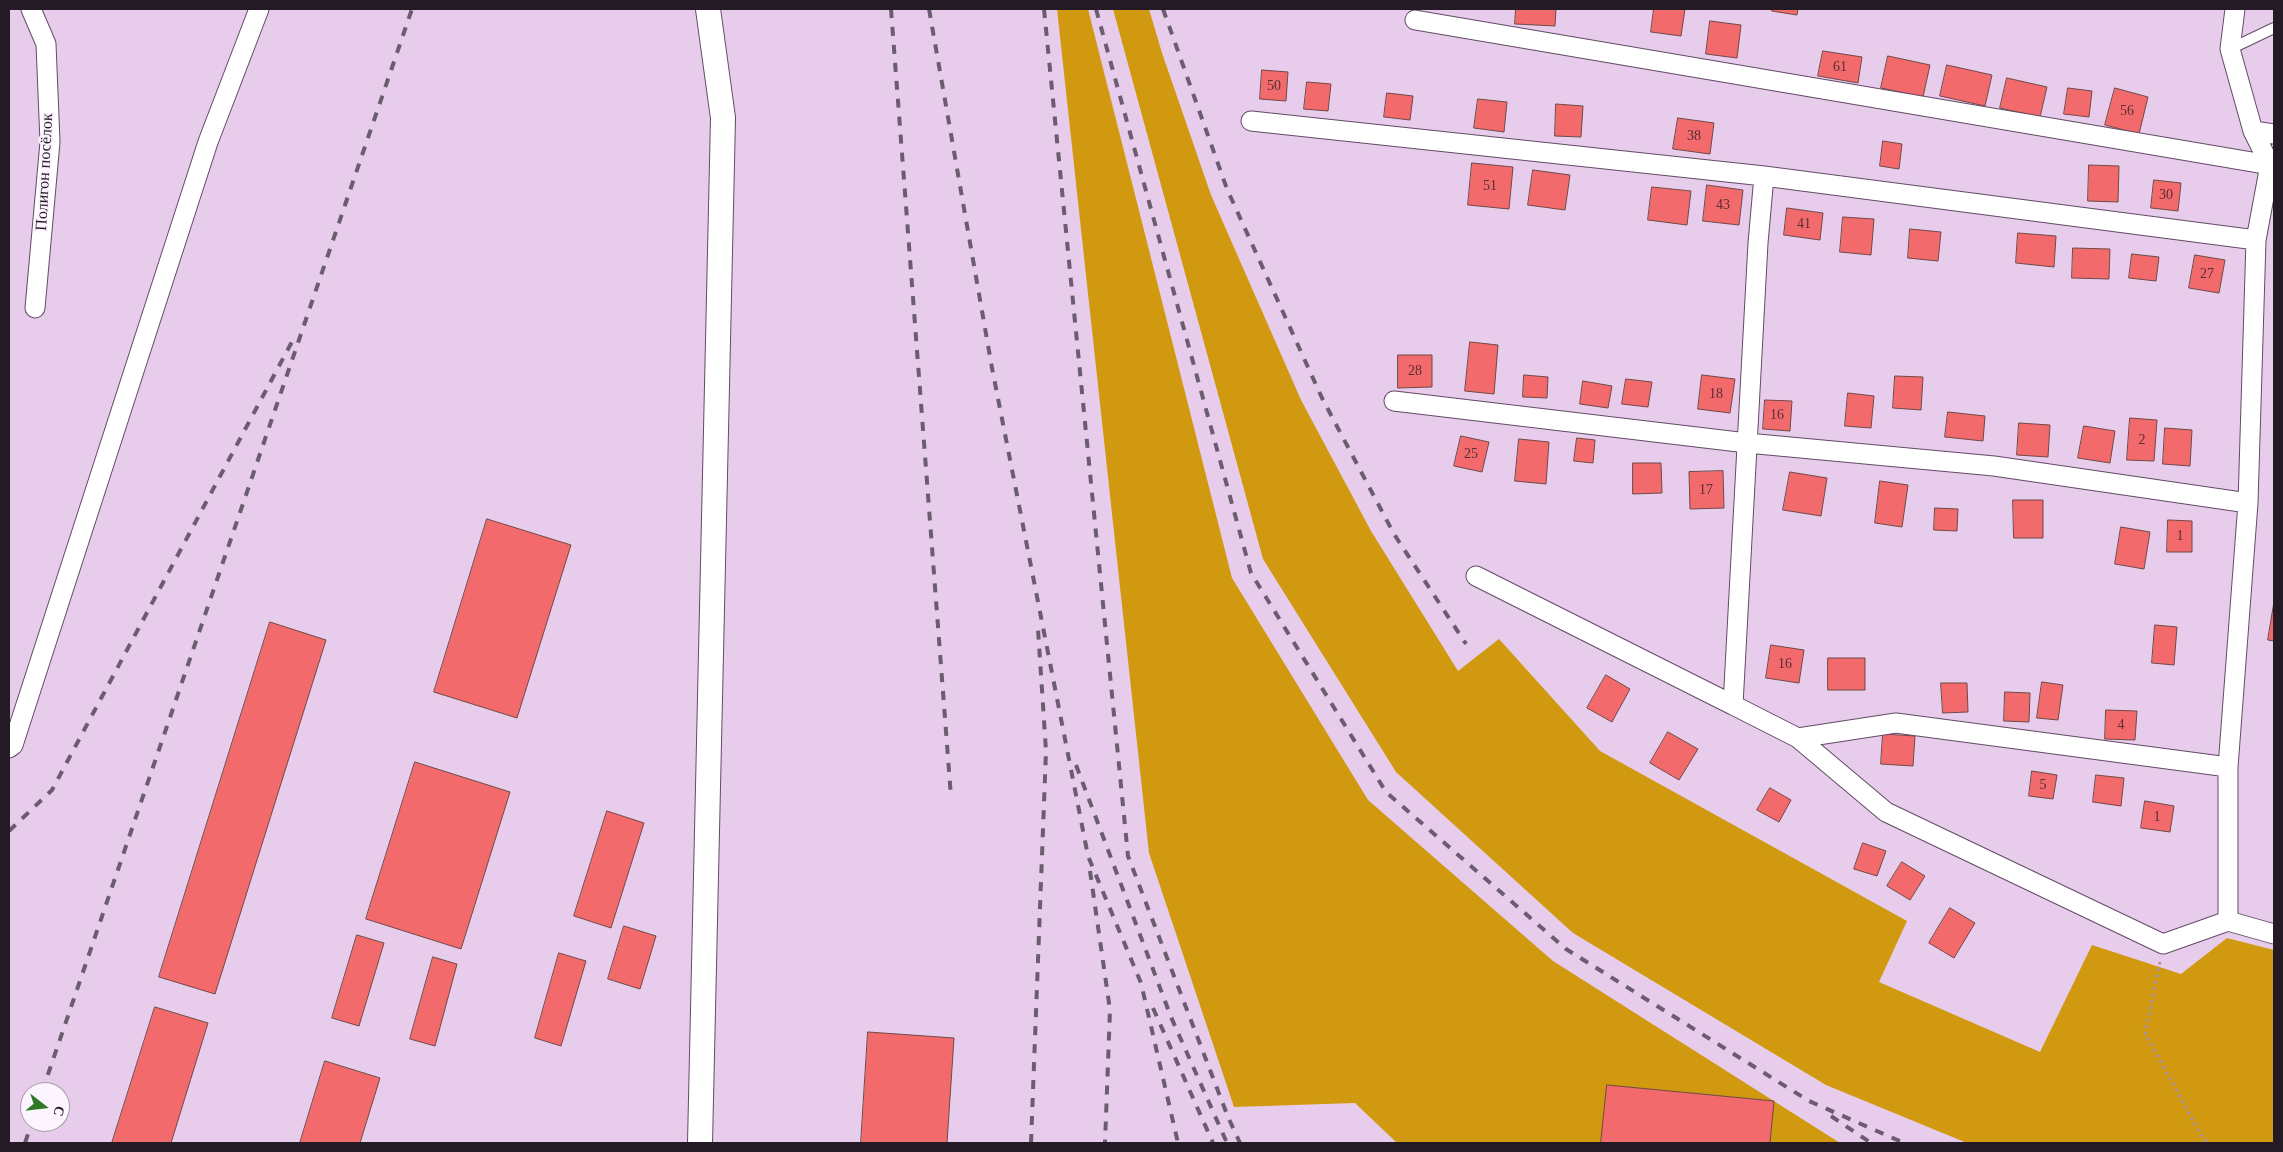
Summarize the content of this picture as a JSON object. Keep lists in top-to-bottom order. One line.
{"streets":{"street":["Полигон посёлок"]},"house_numbers":["61","50","56","38","51","30","43","41","27","28","18","16","2","25","17","1","16","4","5","1"],"north":"right"}
